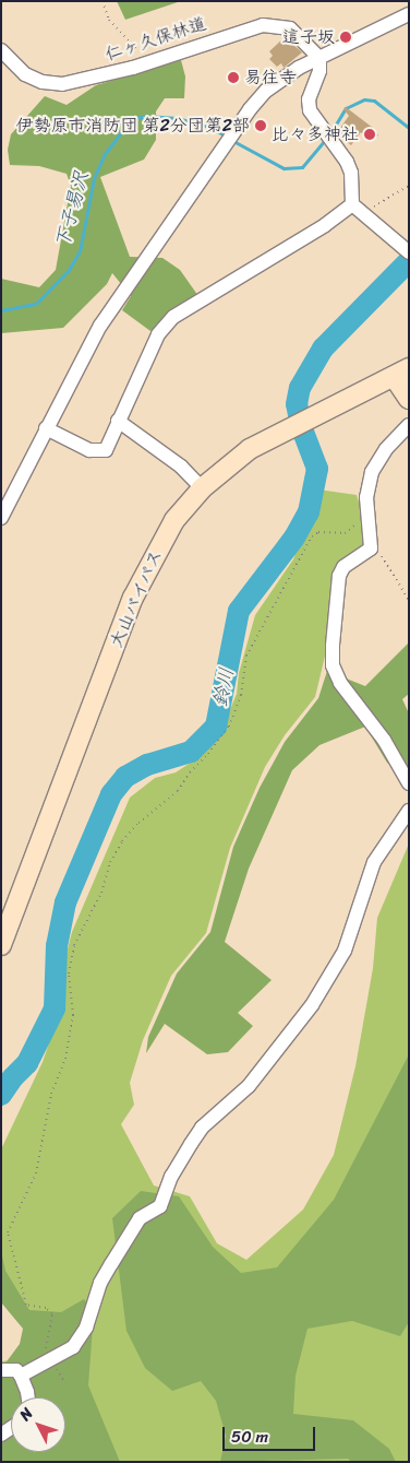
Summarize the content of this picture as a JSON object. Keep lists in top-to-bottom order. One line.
{"streets":{"main road":["大山バイパス"],"street":["仁ヶ久保林道"]},"water":["下子易沢","鈴川"],"places":["這子坂","易往寺","伊勢原市消防団 第2分団第2部","比々多神社"],"scale_bar":"50 m","north":"top left"}
